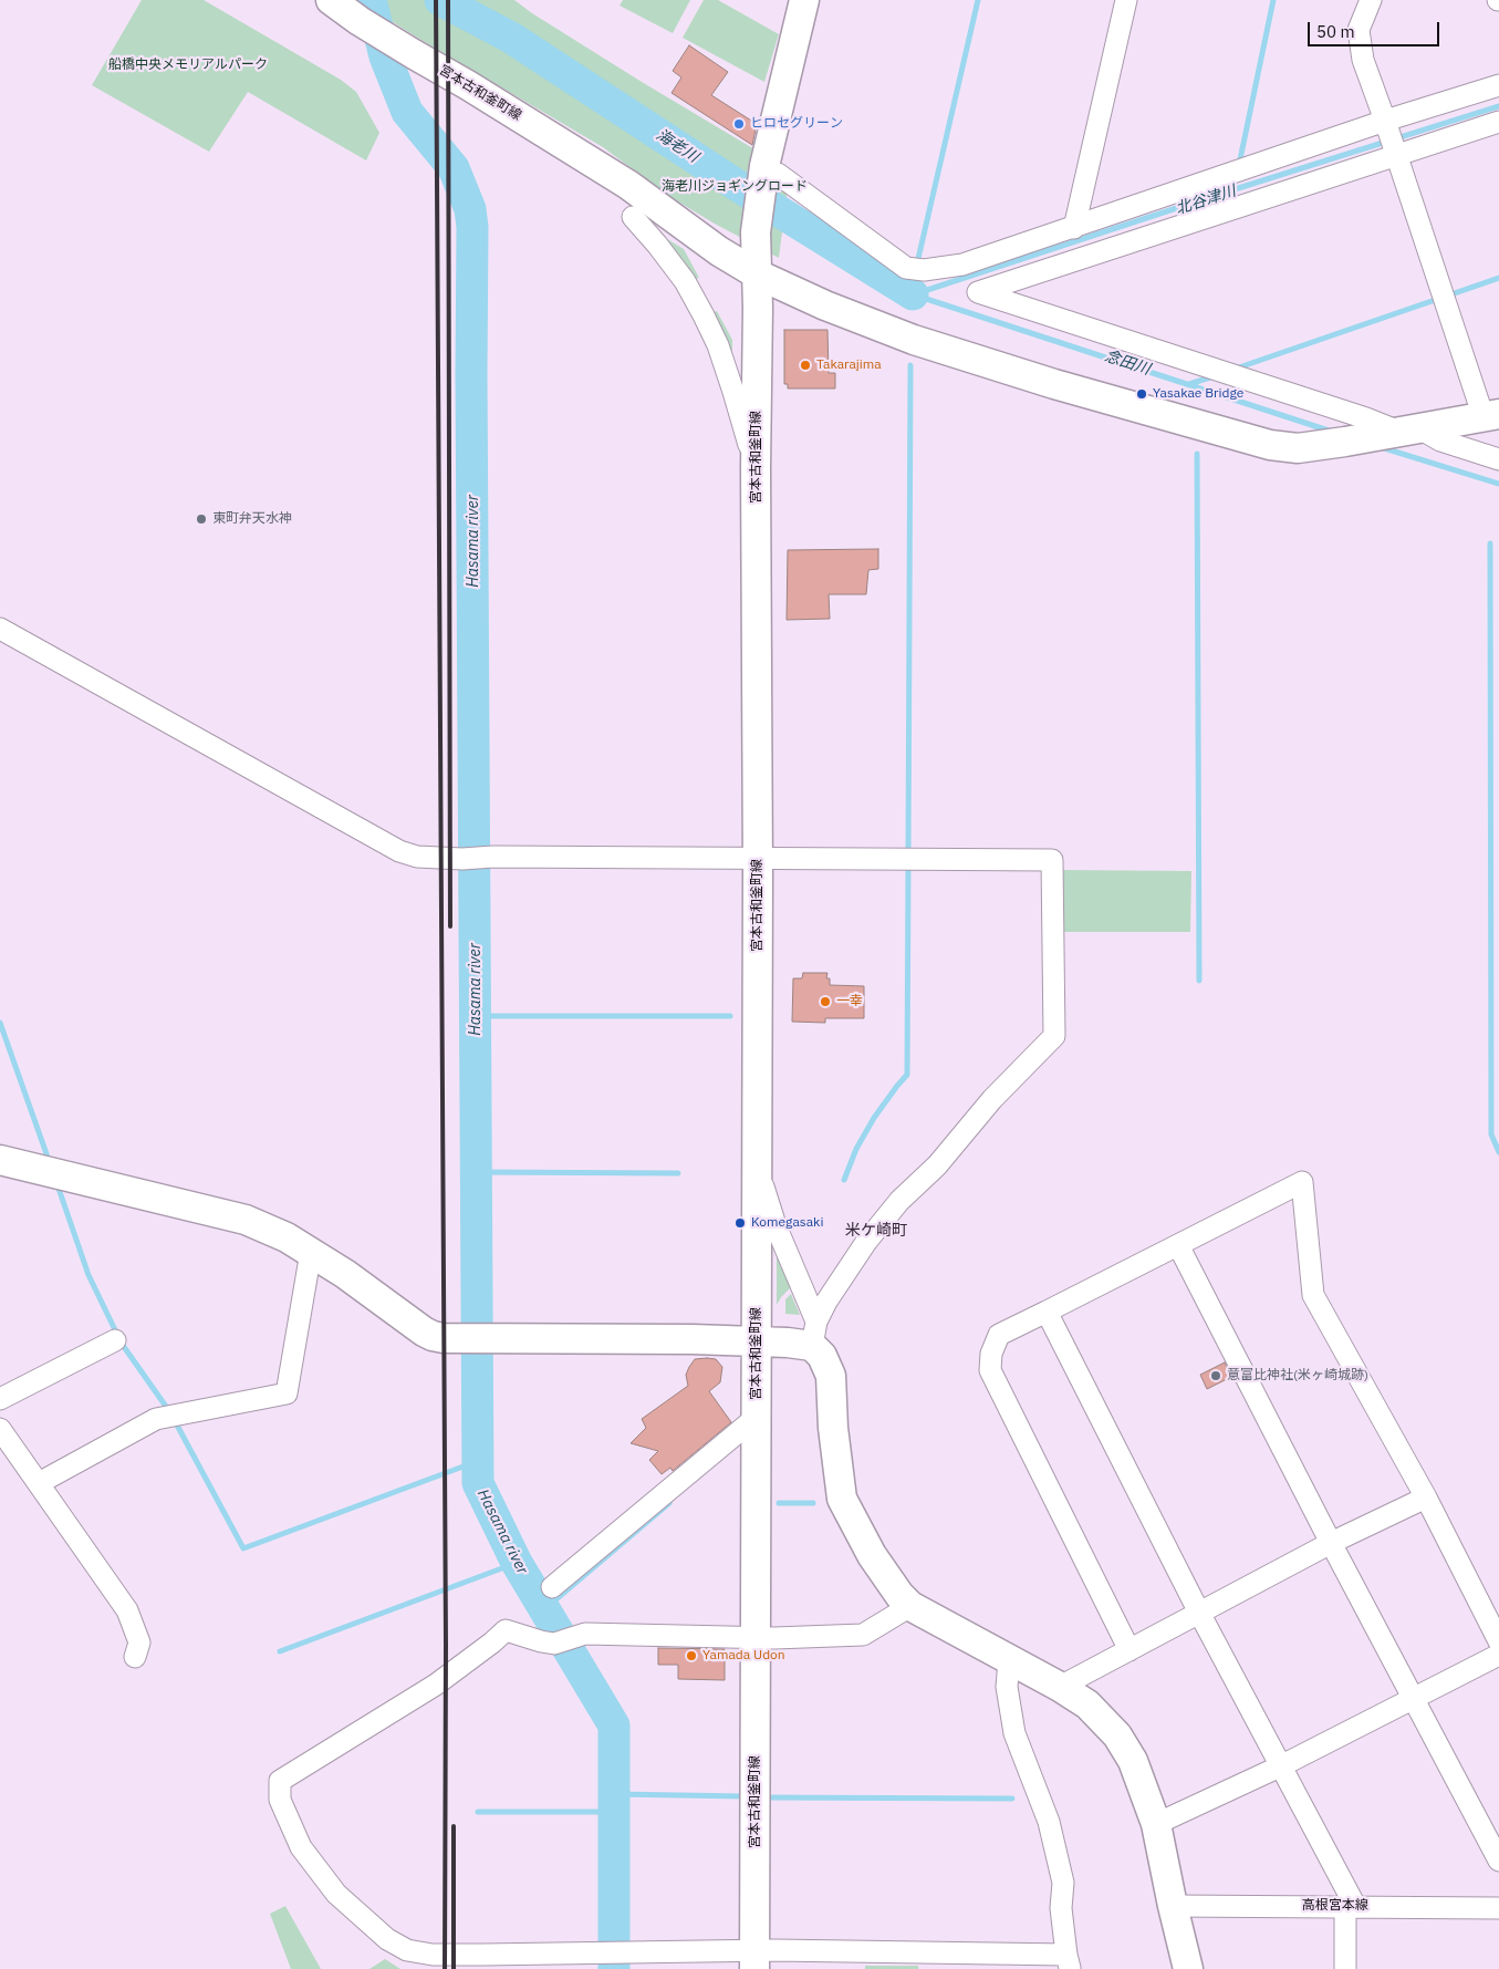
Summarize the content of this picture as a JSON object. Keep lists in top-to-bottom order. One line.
{"streets":{"street":["宮本古和釜町線","高根宮本線"]},"districts":["米ケ崎町"],"water":["海老川","北谷津川","念田川","Hasama river"],"parks":["船橋中央メモリアルパーク","海老川ジョギングロード"],"places":["ヒロセグリーン","Takarajima","Yasakae Bridge","東町弁天水神","一幸","Komegasaki","意富比神社(米ヶ崎城跡)","Yamada Udon"],"scale_bar":"50 m"}
